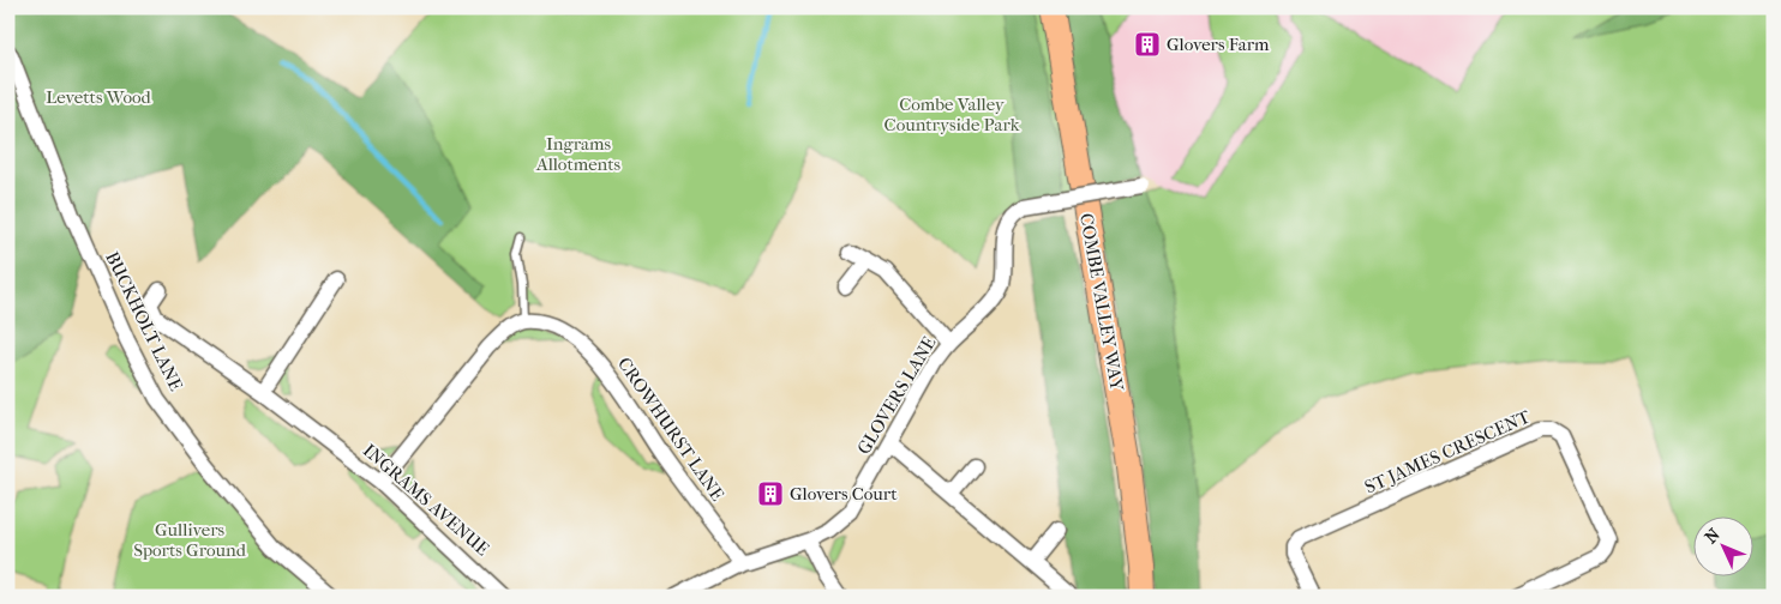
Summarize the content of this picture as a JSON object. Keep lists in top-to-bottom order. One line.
{"streets":{"main road":["COMBE VALLEY WAY"],"street":["BUCKHOLT LANE","GLOVERS LANE","CROWHURST LANE","ST JAMES CRESCENT","INGRAMS AVENUE"]},"crossings":[["GLOVERS LANE","CROWHURST LANE"]],"parks":["Levetts Wood","Combe Valley Countryside Park","Ingrams Allotments","Gullivers Sports Ground"],"places":{"building":["Glovers Farm","Glovers Court"]},"north":"top left"}
